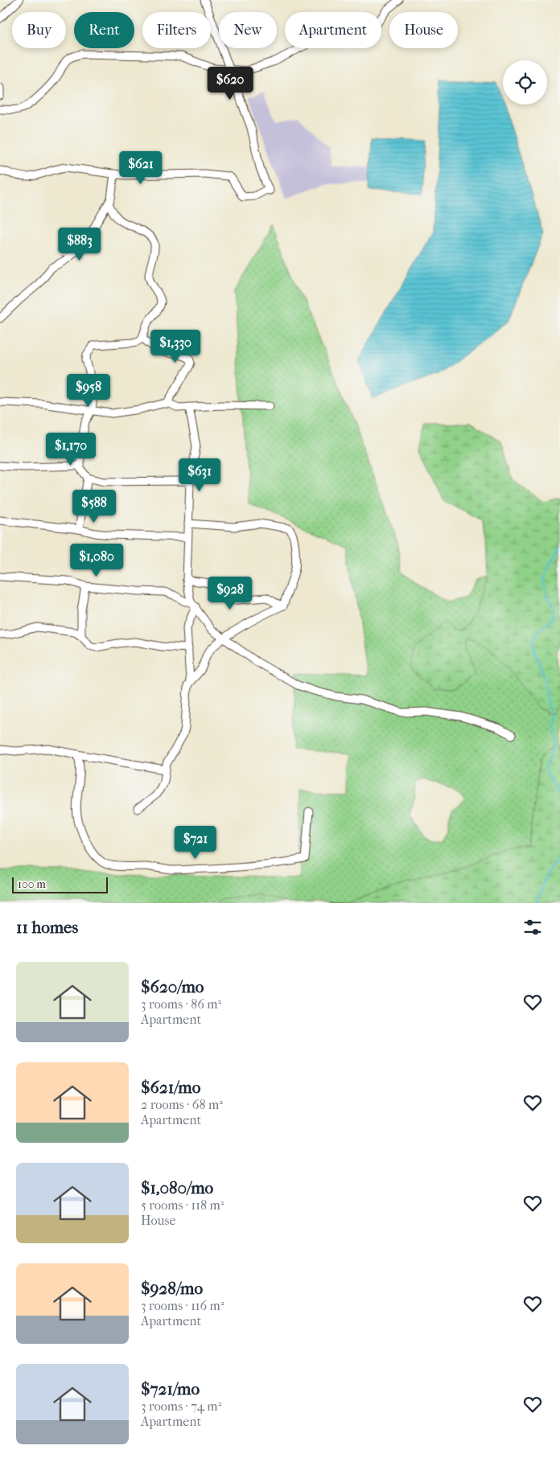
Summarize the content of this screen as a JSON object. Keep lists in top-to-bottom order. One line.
{"scale_bar":"100 m","page":{"chip":["Buy","Rent","Filters","New","Apartment","House"],"price":["$620","$621","$883","$1,330","$958","$1,170","$631","$588","$1,080","$928","$721"],"scale":"100 m","heading":"11 homes","list":[{"name":"$620/mo","note":"3 rooms · 86 m² · Apartment"},{"name":"$621/mo","note":"2 rooms · 68 m² · Apartment"},{"name":"$1,080/mo","note":"5 rooms · 118 m² · House"},{"name":"$928/mo","note":"3 rooms · 116 m² · Apartment"},{"name":"$721/mo","note":"3 rooms · 74 m² · Apartment"}]}}
